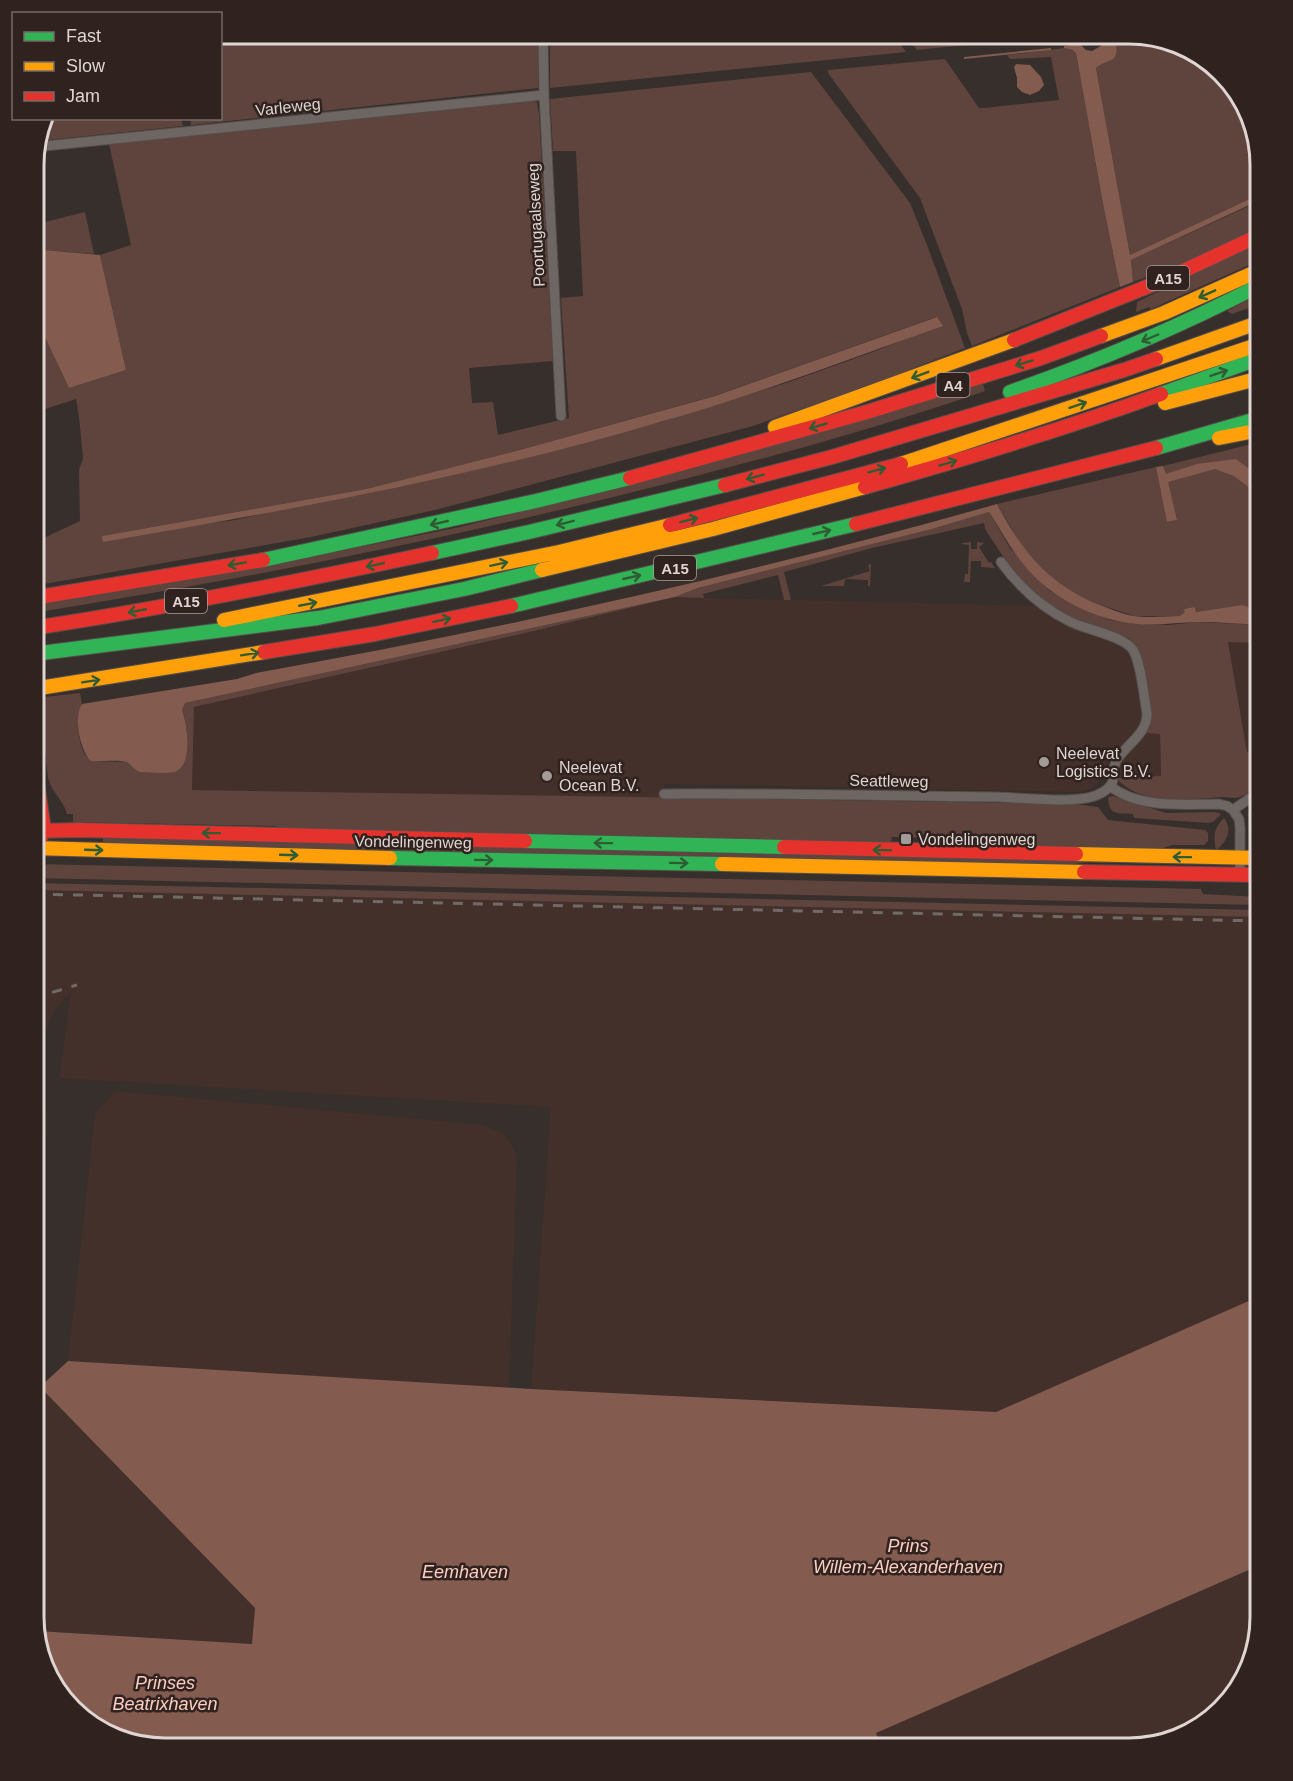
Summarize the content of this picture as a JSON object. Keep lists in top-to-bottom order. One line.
{"streets":{"main road":["A15","A4","Vondelingenweg"],"street":["Varleweg","Poortugaalseweg","Seattleweg"]},"crossings":[["Varleweg","Poortugaalseweg"],["A15","A4"]],"water":["Prins Willem-Alexanderhaven","Eemhaven","Prinses Beatrixhaven"],"places":{"other":["Neelevat Logistics B.V.","Neelevat Ocean B.V."],"transit":["Vondelingenweg"]},"legend":["Fast","Slow","Jam"]}
